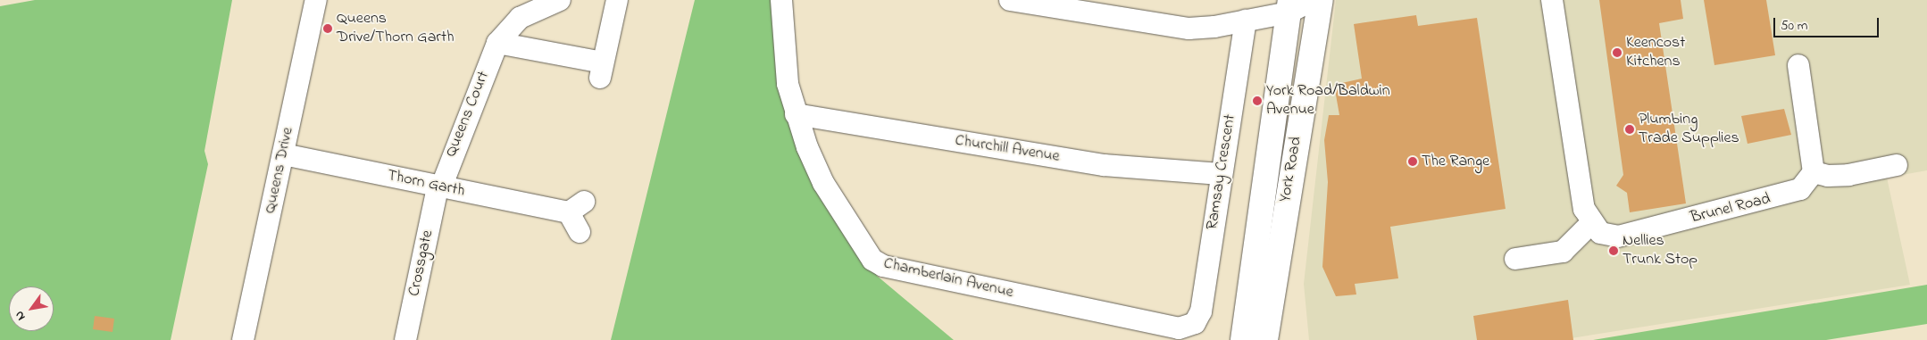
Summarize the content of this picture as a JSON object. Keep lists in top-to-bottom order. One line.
{"streets":{"highway":["York Road"],"street":["Queens Court","Churchill Avenue","Queens Drive","Ramsay Crescent","Thorn Garth","Brunel Road","Crossgate","Chamberlain Avenue"]},"crossings":[["Queens Court","Thorn Garth"],["Queens Court","Crossgate"],["Churchill Avenue","Ramsay Crescent"],["Churchill Avenue","Chamberlain Avenue"],["Queens Drive","Thorn Garth"],["Ramsay Crescent","Chamberlain Avenue"],["Thorn Garth","Crossgate"]],"places":["Queens Drive/Thorn Garth","Keencost Kitchens","York Road/Baldwin Avenue","Plumbing Trade Supplies","The Range","Nellies Trunk Stop"],"scale_bar":"50 m","north":"bottom left"}
